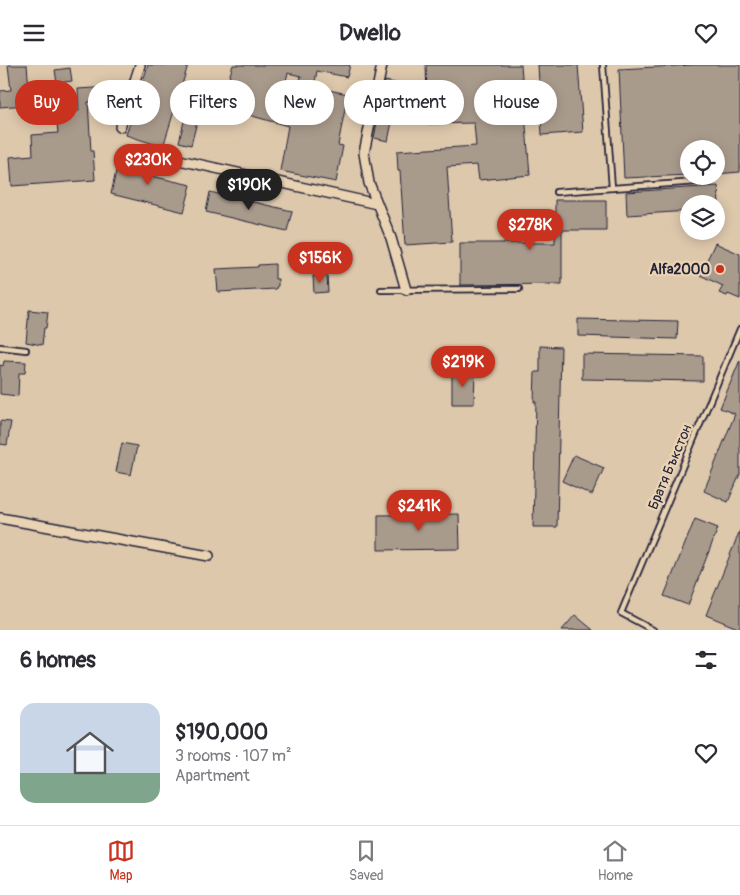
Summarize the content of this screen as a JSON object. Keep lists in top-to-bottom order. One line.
{"streets":{"lane":["Братя Бъкстон"]},"places":["Alfa2000"],"page":{"header":"Dwello","chip":["Buy","Rent","Filters","New","Apartment","House"],"price":["$230K","$190K","$278K","$156K","$219K","$241K"],"heading":"6 homes","list":[{"name":"$190,000","note":"3 rooms · 107 m² · Apartment"}],"tabs":["Map","Saved","Home"]}}
